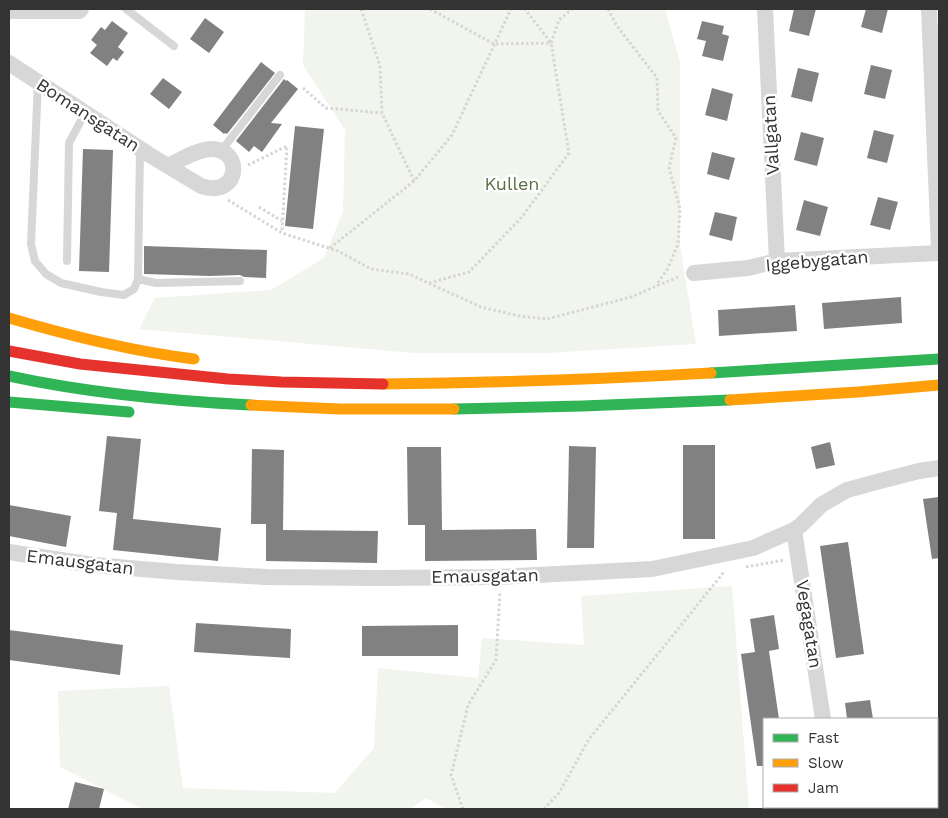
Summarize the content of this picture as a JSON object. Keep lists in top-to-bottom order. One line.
{"streets":{"street":["Bomansgatan","Vallgatan","Iggebygatan","Emausgatan","Vegagatan"]},"crossings":[["Vallgatan","Iggebygatan"],["Emausgatan","Vegagatan"]],"parks":["Kullen"],"legend":["Fast","Slow","Jam"]}
